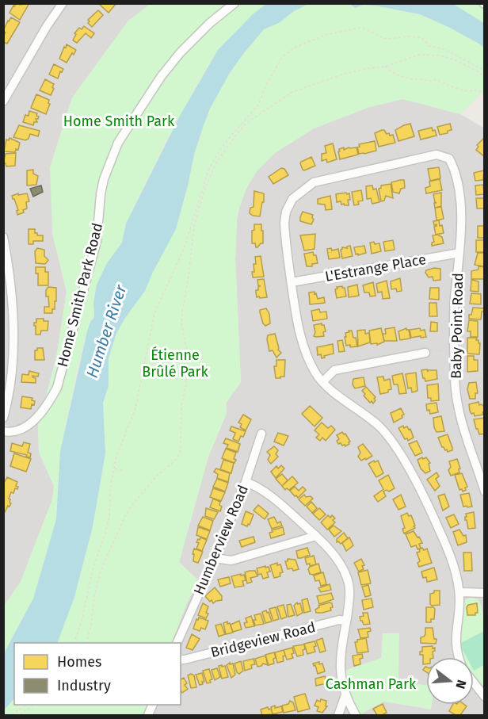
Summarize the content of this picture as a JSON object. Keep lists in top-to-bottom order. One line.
{"streets":{"street":["L'Estrange Place","Home Smith Park Road","Baby Point Road","Humberview Road","Bridgeview Road"]},"crossings":[["L'Estrange Place","Baby Point Road"]],"water":["Humber River"],"parks":["Home Smith Park","Étienne Brûlé Park","Cashman Park"],"legend":["Homes","Industry"],"north":"right"}
